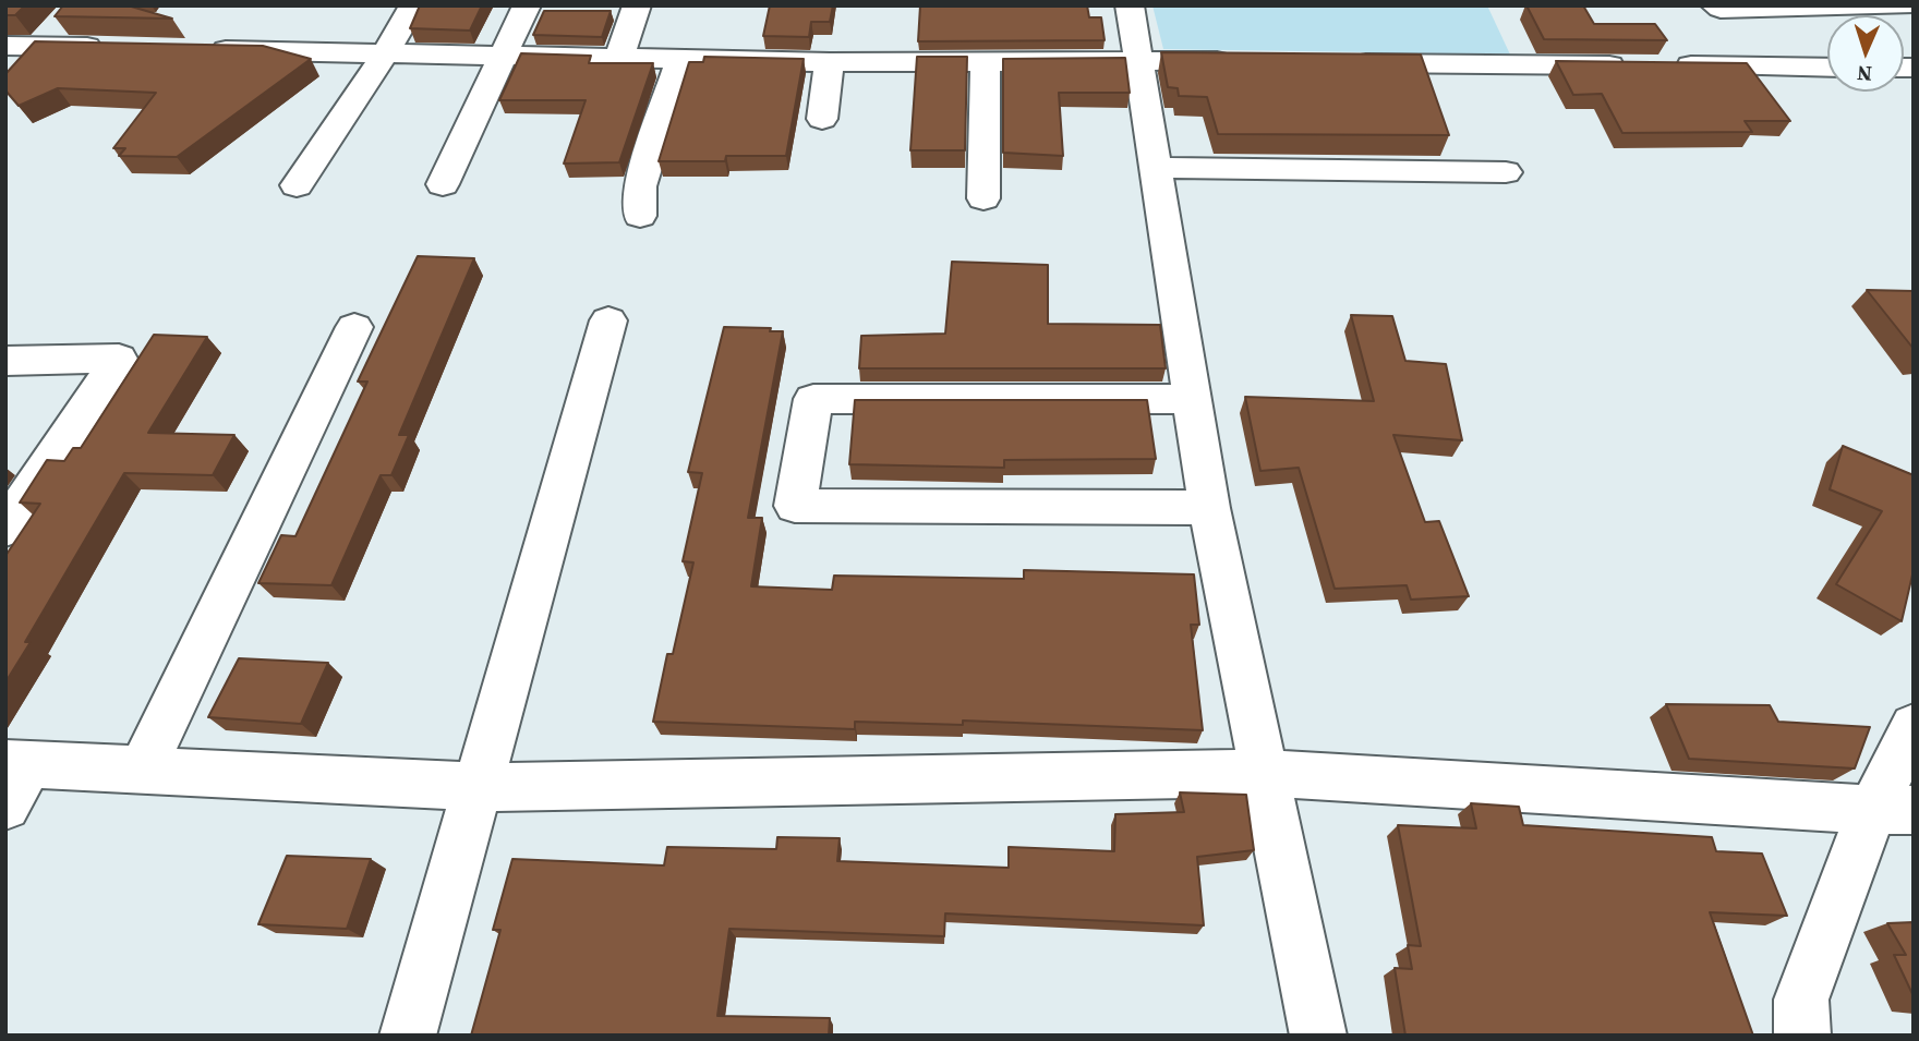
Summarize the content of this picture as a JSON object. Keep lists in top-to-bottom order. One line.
{"north":"bottom"}
